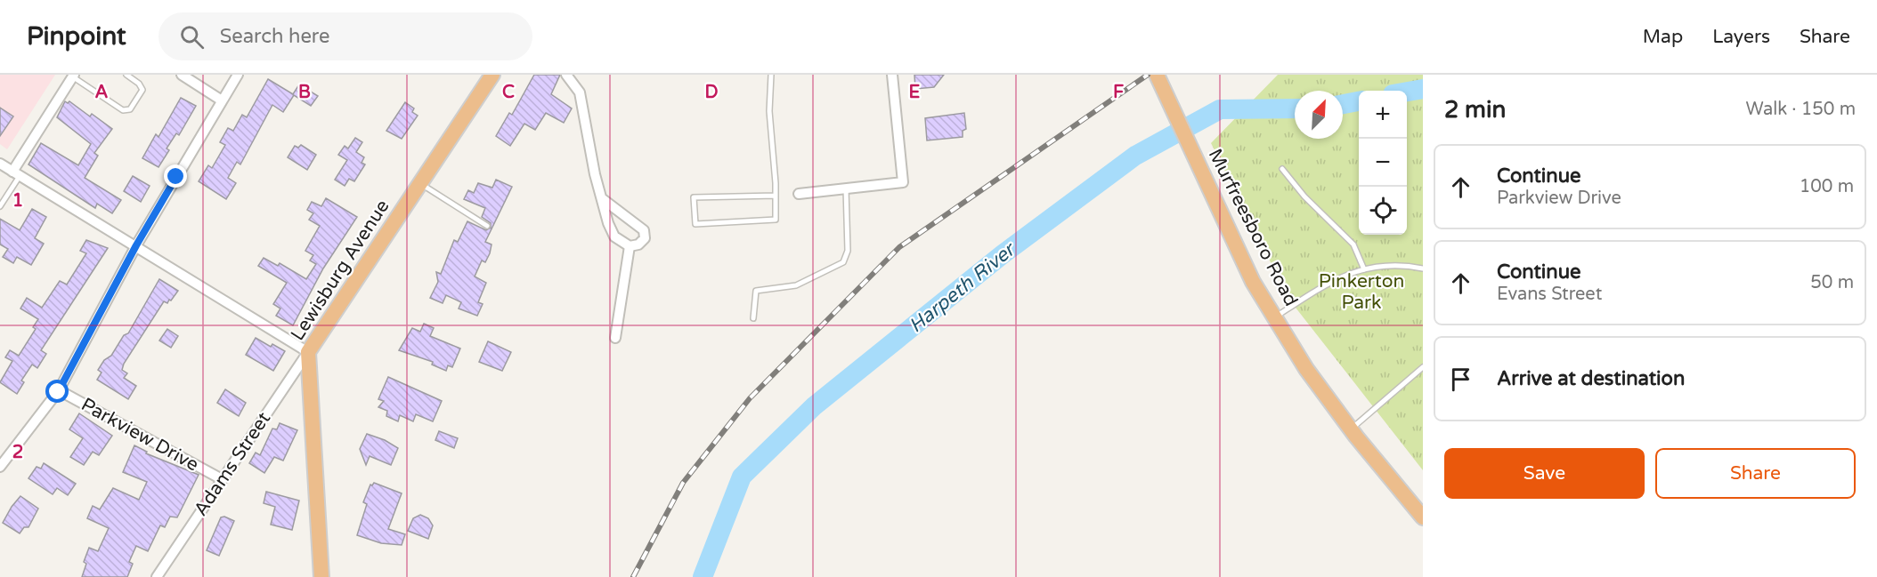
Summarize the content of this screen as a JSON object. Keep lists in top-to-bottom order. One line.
{"streets":{"main road":["Murfreesboro Road","Lewisburg Avenue"],"street":["Parkview Drive","Adams Street"]},"crossings":[["Lewisburg Avenue","Adams Street"],["Parkview Drive","Adams Street"]],"water":["Harpeth River"],"parks":["Pinkerton Park"],"north":"top right","page":{"header":"Pinpoint","search":"Search here","nav":["Map","Layers","Share"],"heading":["2 min","Walk · 150 m"],"map_buttons":["+","−"],"list":[["Continue","Parkview Drive","100 m"],["Continue","Evans Street","50 m"],"Arrive at destination"],"buttons":["Save","Share"]},"grid":{"columns":["A","B","C","D","E","F"],"rows":["1","2"]}}
